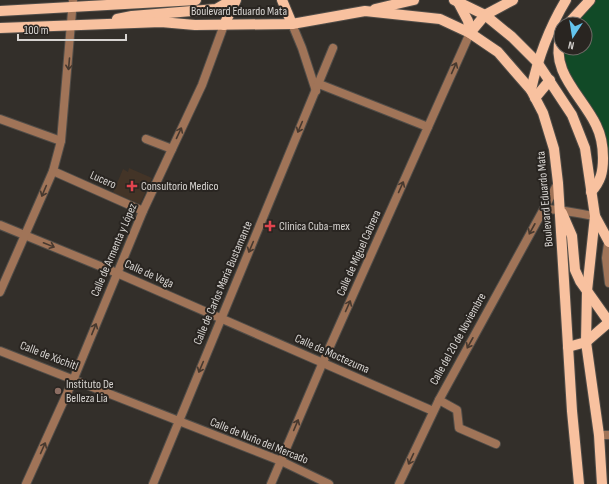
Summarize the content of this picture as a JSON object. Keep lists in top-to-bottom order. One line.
{"streets":{"main road":["Boulevard Eduardo Mata"],"street":["Lucero","Calle de Armenta y López","Calle de Miguel Cabrera","Calle de Vega","Calle de Carlos María Bustamante","Calle del 20 de Noviembre","Calle de Moctezuma","Calle de Xóchitl","Calle de Nuño del Mercado"]},"crossings":[["Boulevard Eduardo Mata","Calle de Armenta y López"],["Boulevard Eduardo Mata","Calle de Miguel Cabrera"],["Boulevard Eduardo Mata","Calle del 20 de Noviembre"],["Lucero","Calle de Armenta y López"],["Calle de Armenta y López","Calle de Vega"],["Calle de Armenta y López","Calle de Xóchitl"],["Calle de Miguel Cabrera","Calle de Moctezuma"],["Calle de Miguel Cabrera","Calle de Nuño del Mercado"],["Calle de Vega","Calle de Carlos María Bustamante"],["Calle de Vega","Calle de Moctezuma"],["Calle de Carlos María Bustamante","Calle de Moctezuma"],["Calle de Carlos María Bustamante","Calle de Xóchitl"],["Calle de Carlos María Bustamante","Calle de Nuño del Mercado"],["Calle del 20 de Noviembre","Calle de Moctezuma"],["Calle de Xóchitl","Calle de Nuño del Mercado"]],"one_way":["Calle de Armenta y López","Calle de Miguel Cabrera","Calle de Vega","Calle de Carlos María Bustamante","Calle del 20 de Noviembre"],"places":{"health":["Consultorio Medico","Clinica Cuba-mex"],"other":["Instituto De Belleza Lia"]},"scale_bar":"100 m","north":"bottom"}
